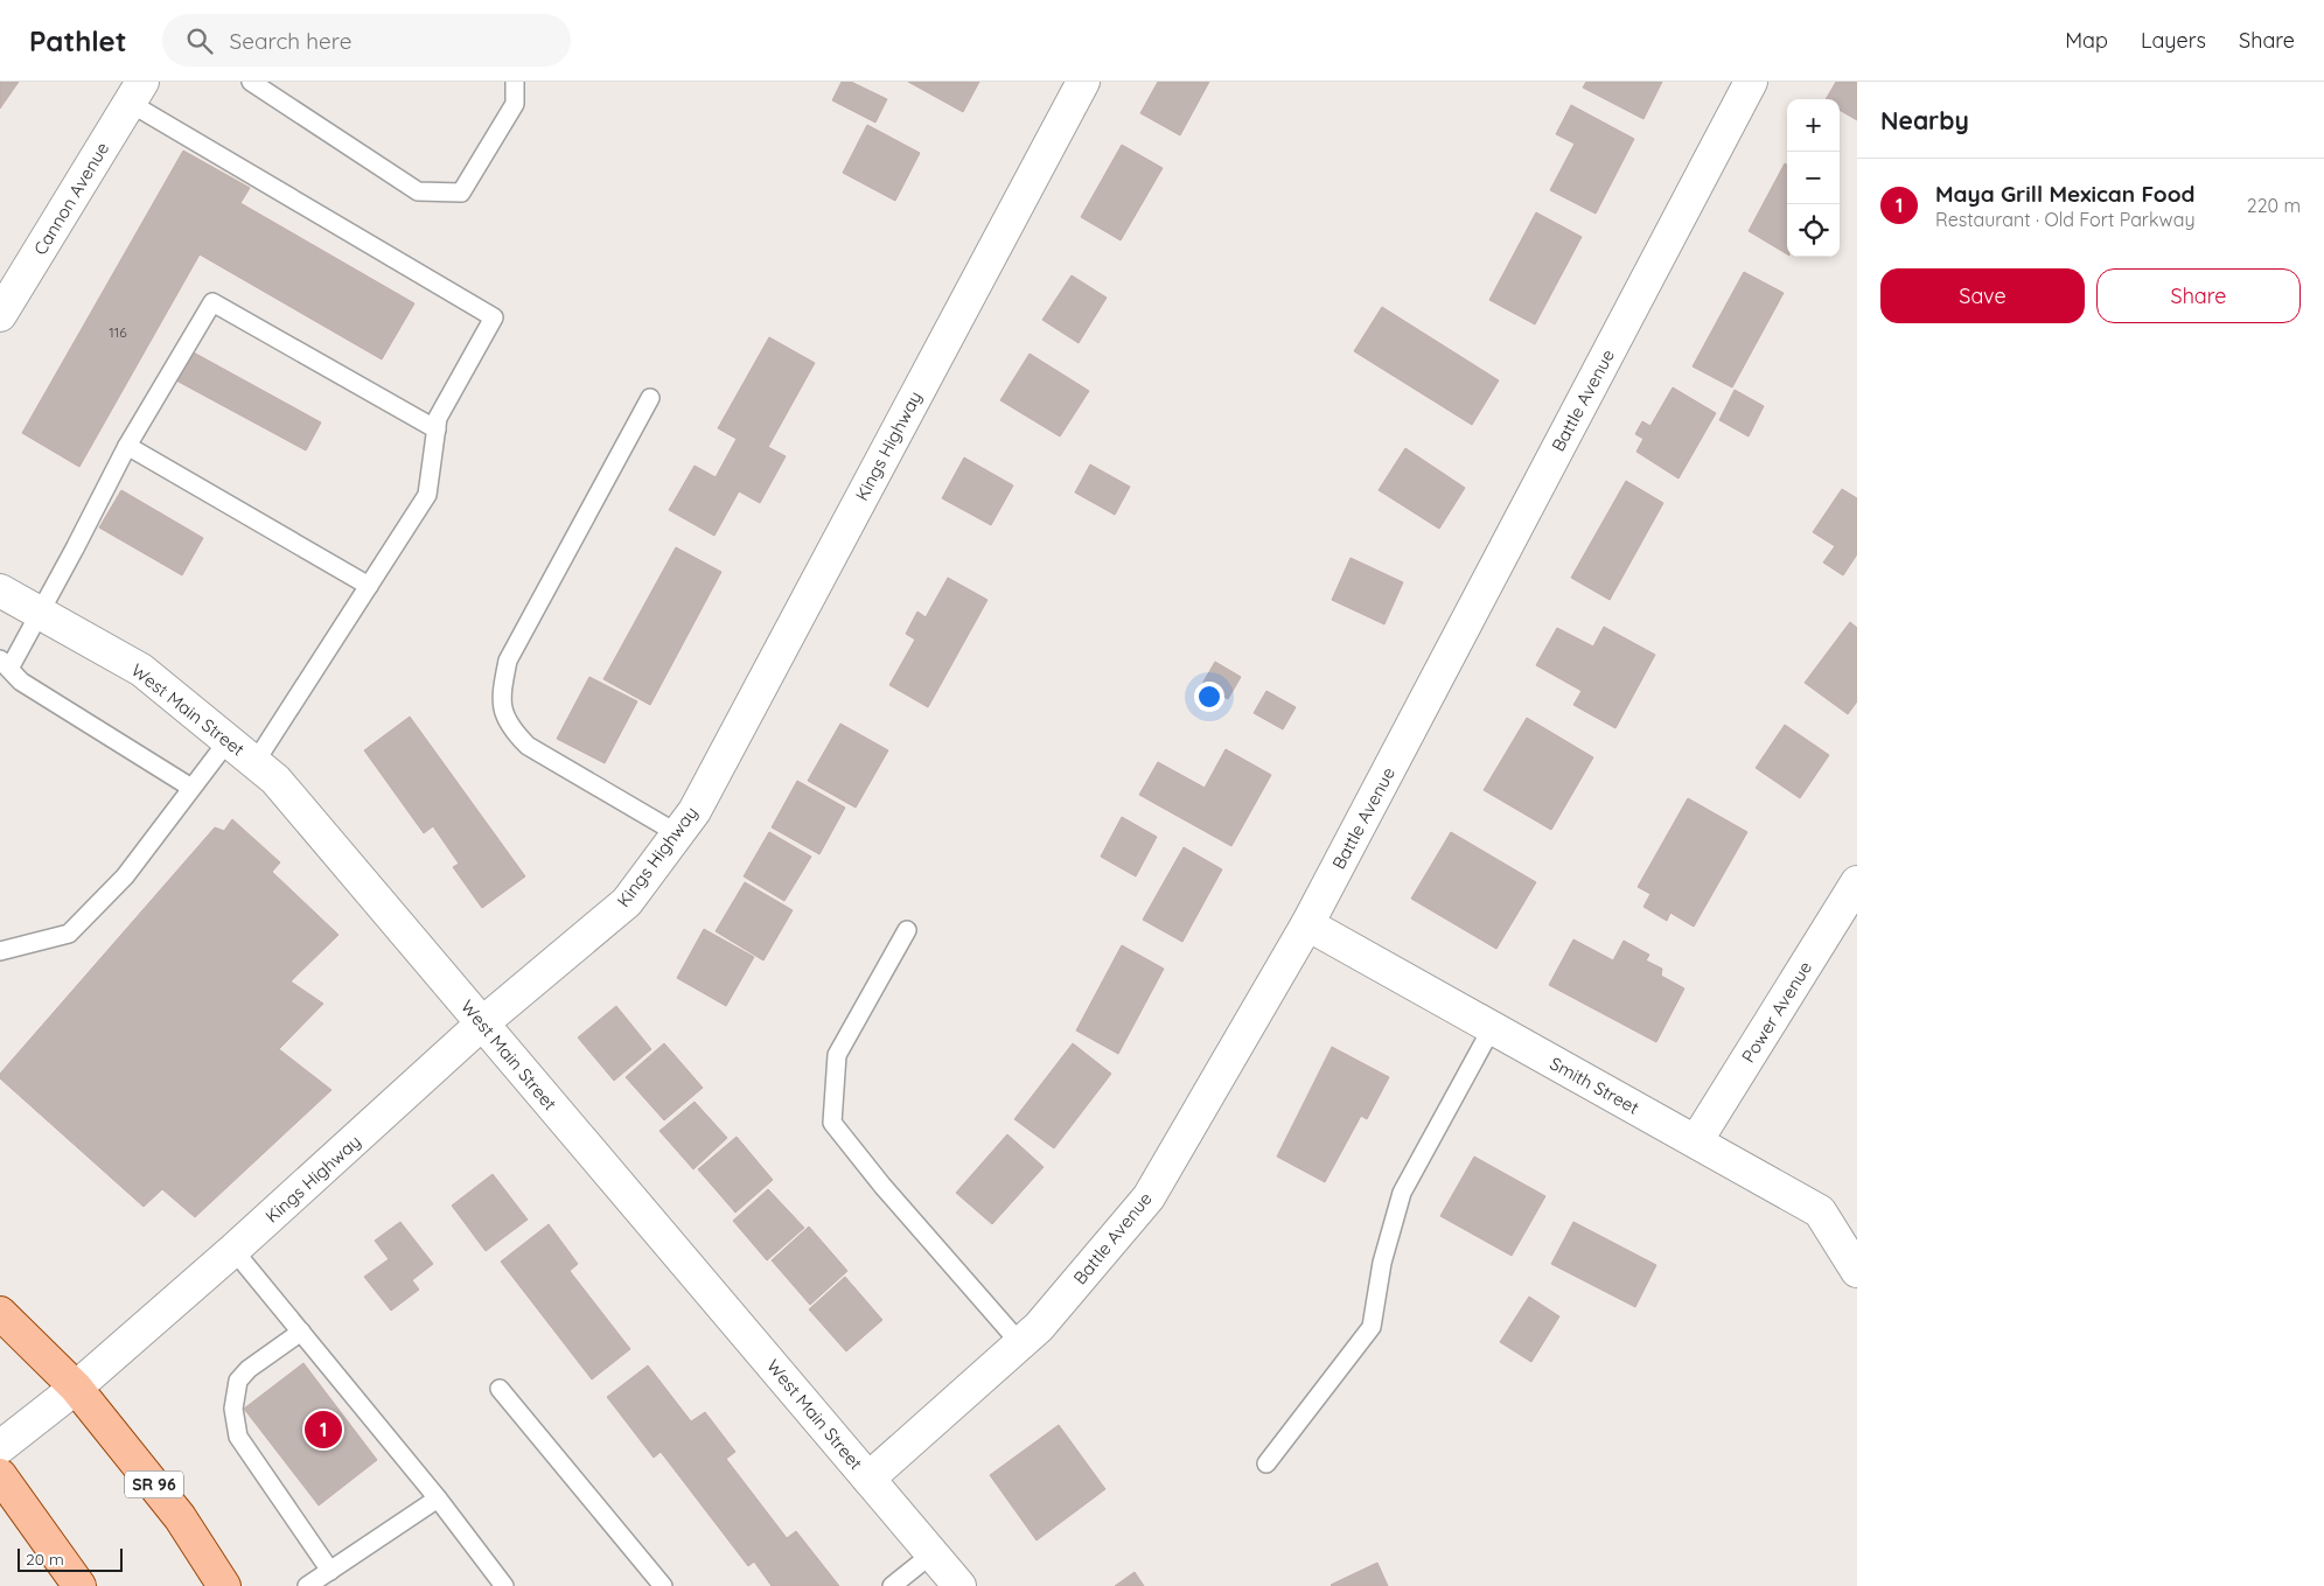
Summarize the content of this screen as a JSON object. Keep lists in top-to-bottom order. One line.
{"streets":{"main road":["SR 96"],"street":["Cannon Avenue","Battle Avenue","Kings Highway","West Main Street","Power Avenue","Smith Street"]},"crossings":[["Battle Avenue","West Main Street"],["Battle Avenue","Smith Street"],["Kings Highway","West Main Street"],["Kings Highway","SR 96"],["Power Avenue","Smith Street"]],"house_numbers":["116"],"scale_bar":"20 m","page":{"header":"Pathlet","search":"Search here","nav":["Map","Layers","Share"],"heading":"Nearby","map_buttons":["+","−"],"list":[{"mark":"1","name":"Maya Grill Mexican Food","note":"Restaurant · Old Fort Parkway","value":"220 m"}],"buttons":["Save","Share"],"pins":"1","scale":"20 m"}}
